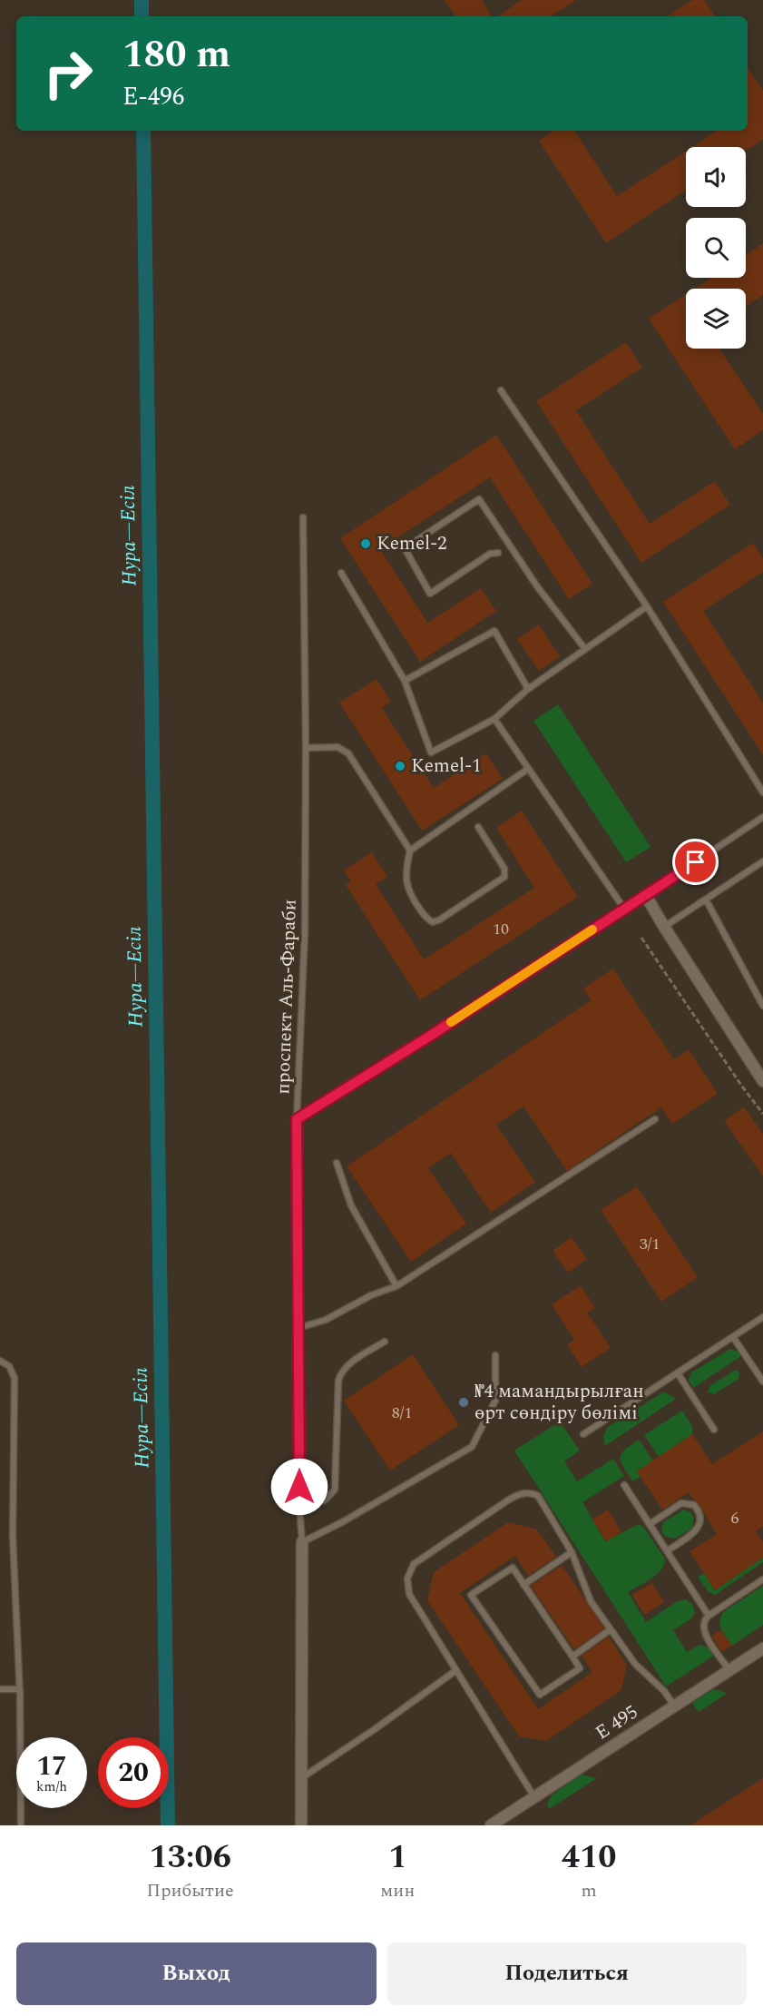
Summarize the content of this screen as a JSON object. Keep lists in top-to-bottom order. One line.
{"streets":{"street":["E 495"],"lane":["проспект Аль-Фараби"]},"water":["Нура—Есіл"],"places":["Kemel-2","Kemel-1","№4 мамандырылған өрт сөндіру бөлімі"],"house_numbers":["10","3/1","8/1","6"],"page":{"turn":["180 m","E-496"],"speed":"17 km/h","limit":"20","eta":["13:06","Прибытие","1","мин","410","m"],"buttons":["Выход","Поделиться"]}}
